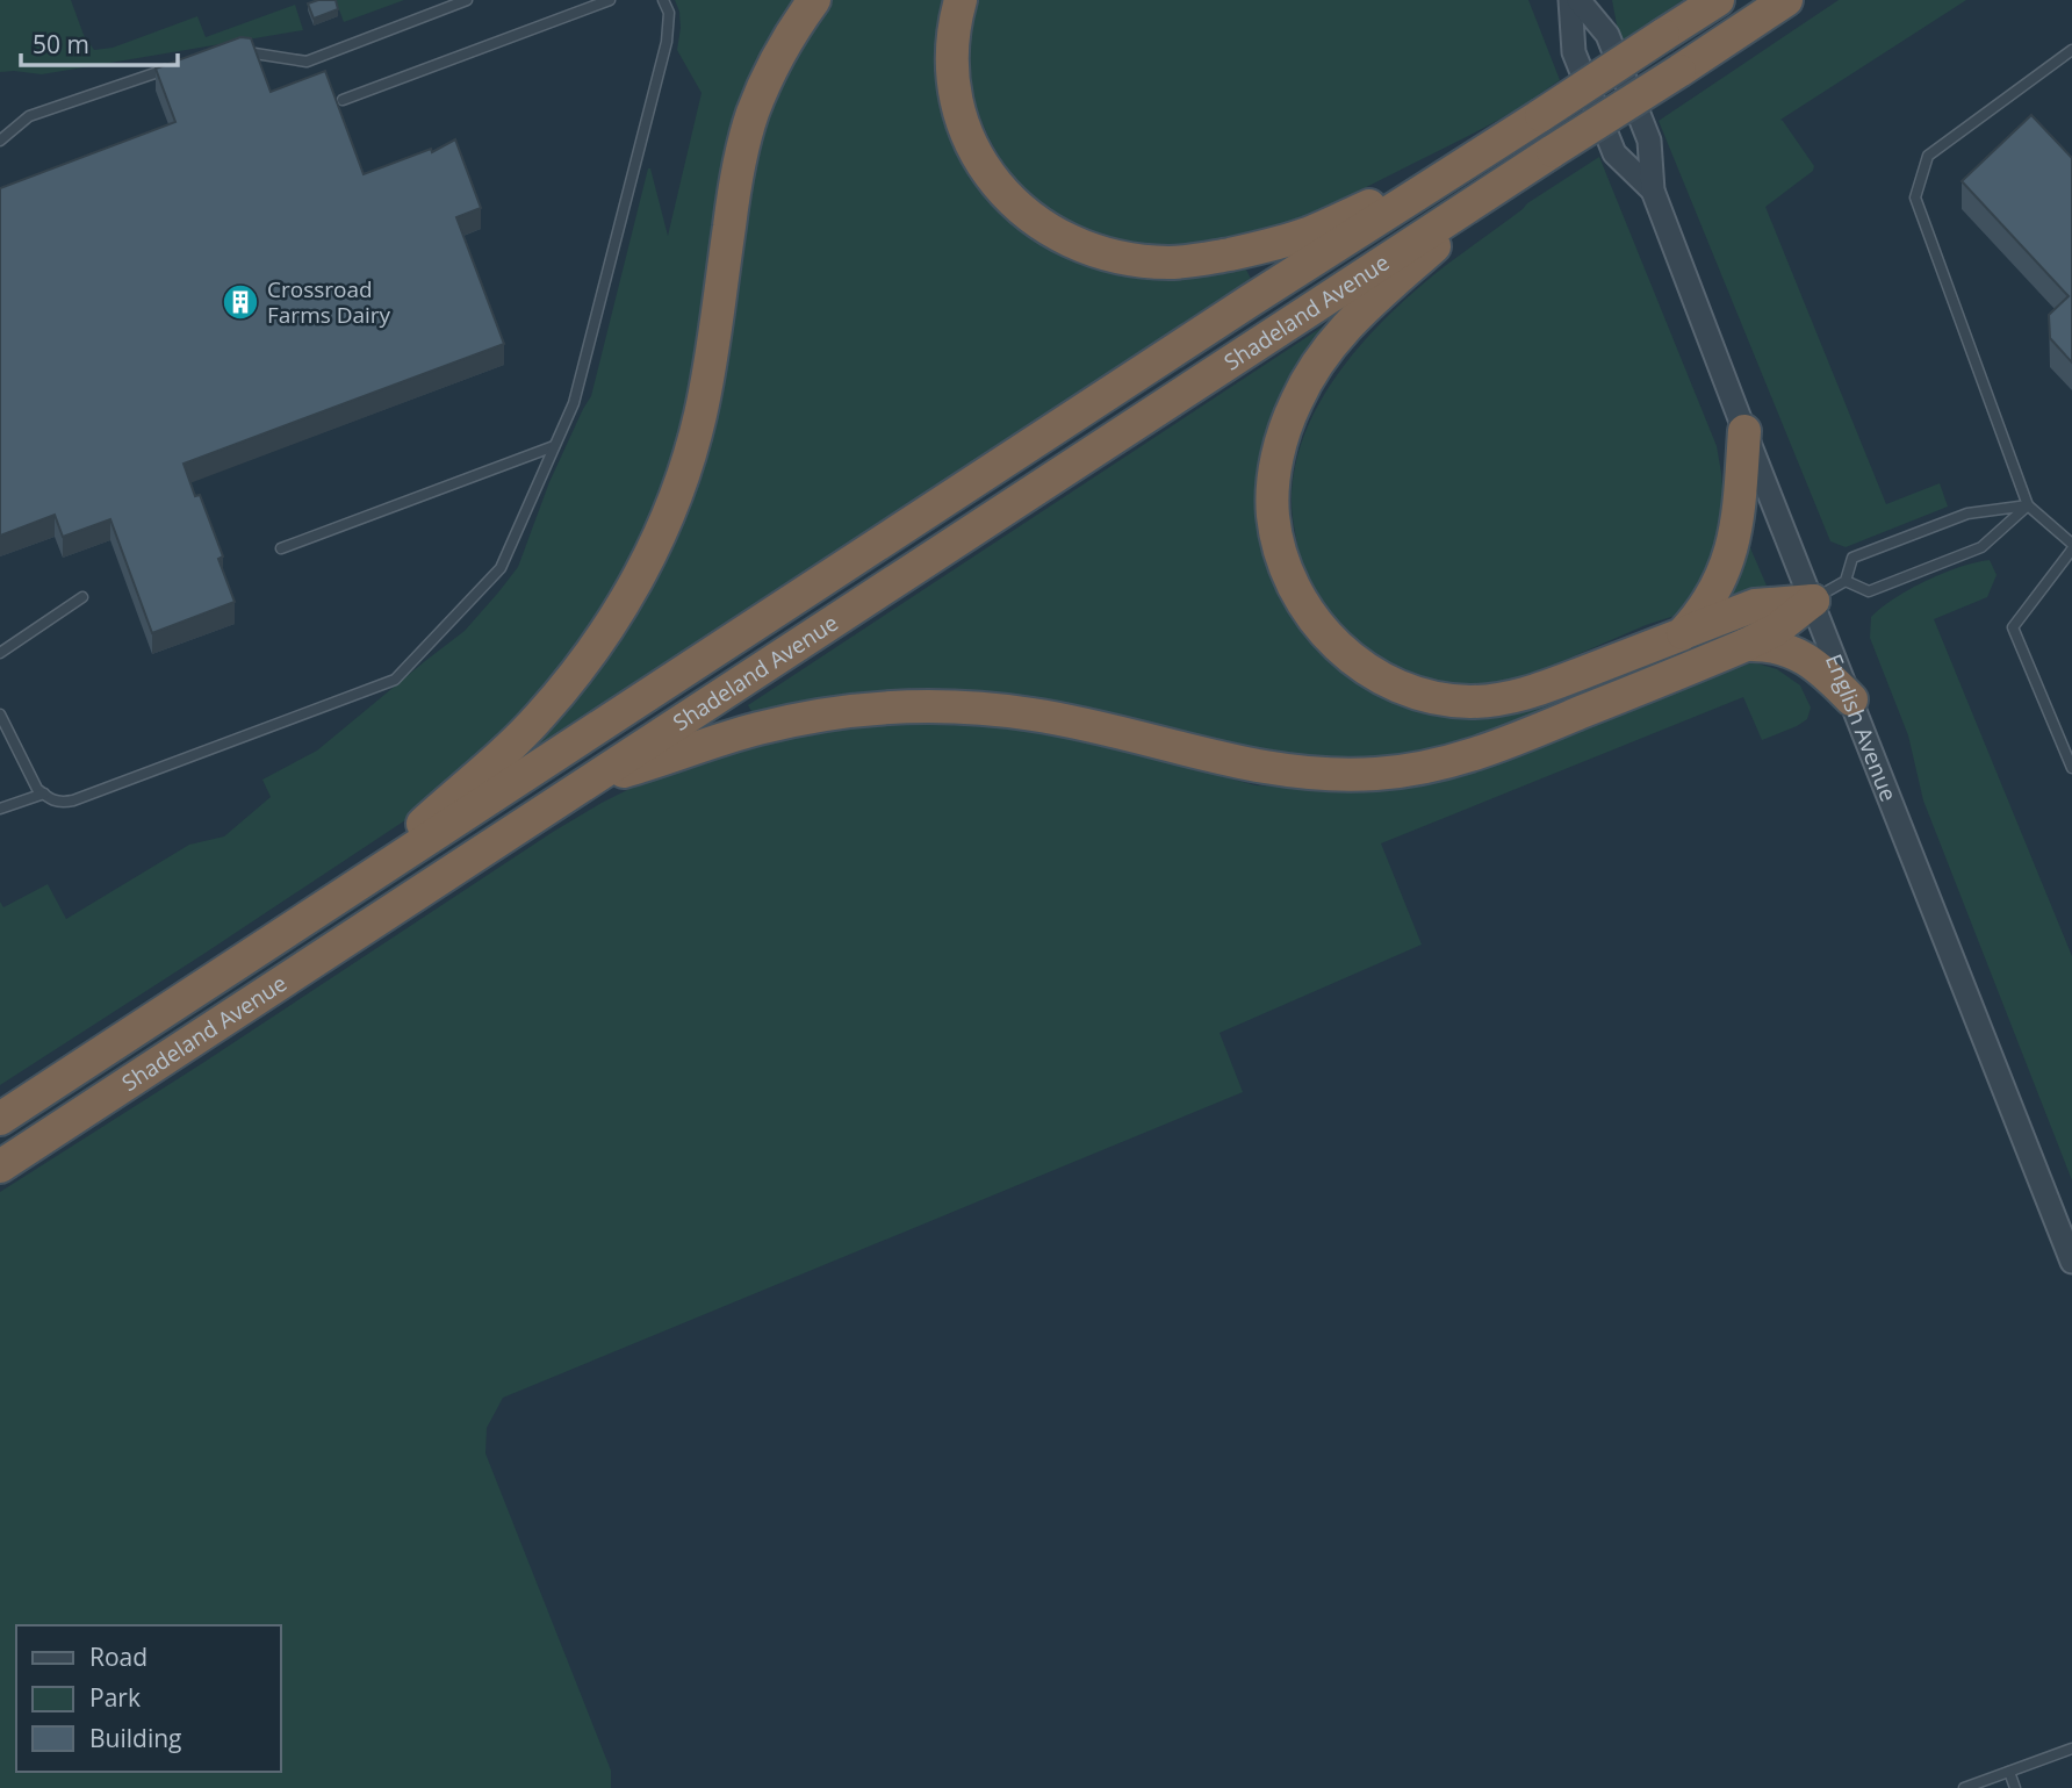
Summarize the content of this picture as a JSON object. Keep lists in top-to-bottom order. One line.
{"streets":{"highway":["Shadeland Avenue"],"street":["English Avenue"]},"places":{"building":["Crossroad Farms Dairy"]},"legend":["Road","Park","Building"],"scale_bar":"50 m"}
